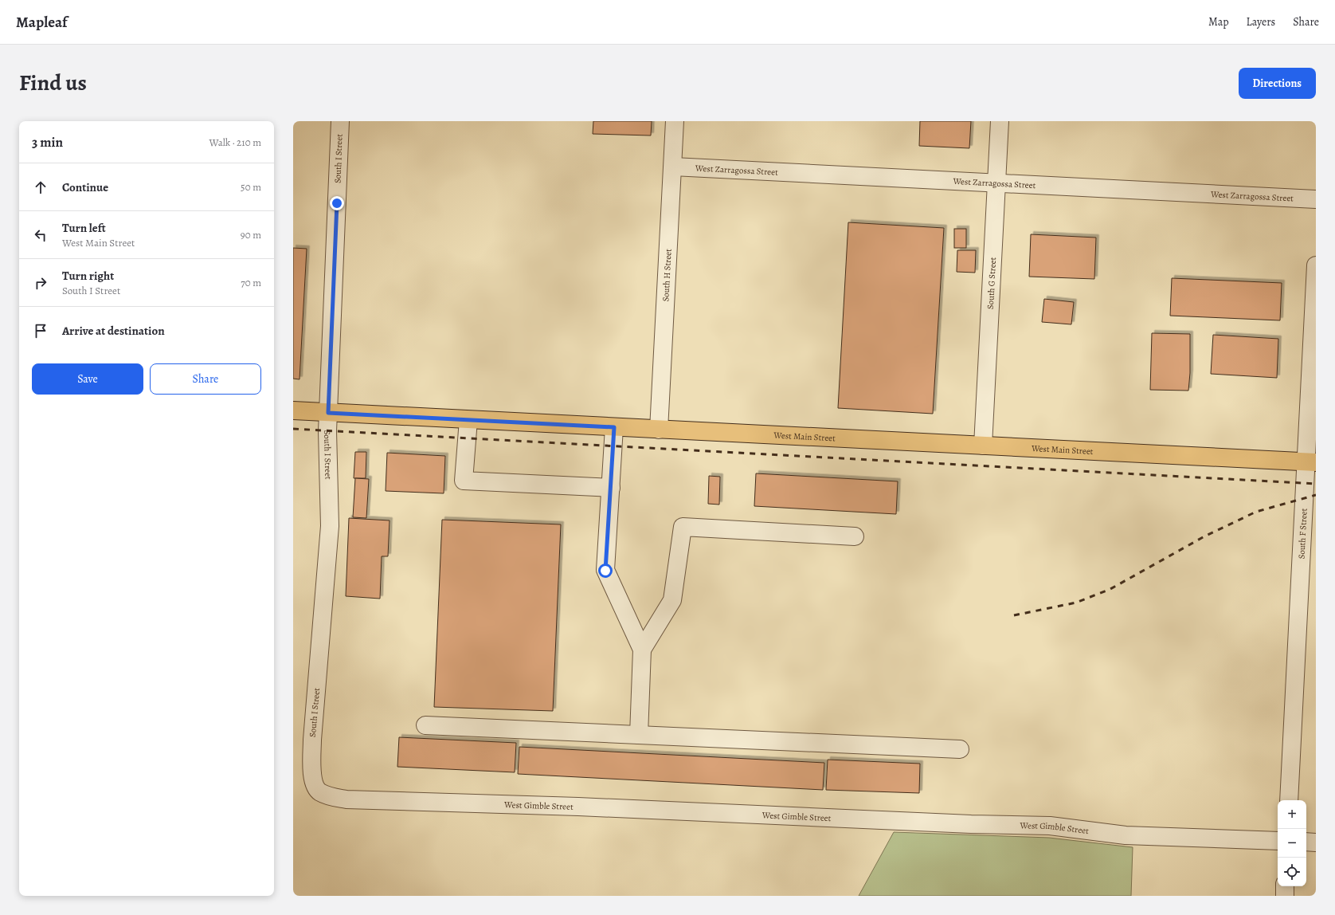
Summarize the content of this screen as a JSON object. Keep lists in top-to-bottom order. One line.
{"streets":{"main road":["West Main Street"],"street":["South I Street","West Zarragossa Street","South H Street","South G Street","South F Street","West Gimble Street"]},"crossings":[["South I Street","West Main Street"],["South I Street","West Gimble Street"],["West Zarragossa Street","South H Street"],["West Zarragossa Street","South G Street"],["South H Street","West Main Street"],["South G Street","West Main Street"],["West Main Street","South F Street"]],"page":{"header":"Mapleaf","nav":["Map","Layers","Share"],"title":"Find us","buttons":["Directions",["Save","Share"]],"heading":["3 min","Walk · 210 m"],"list":[["Continue","50 m"],["Turn left","West Main Street","90 m"],["Turn right","South I Street","70 m"],"Arrive at destination"],"map_buttons":["+","−"]}}
